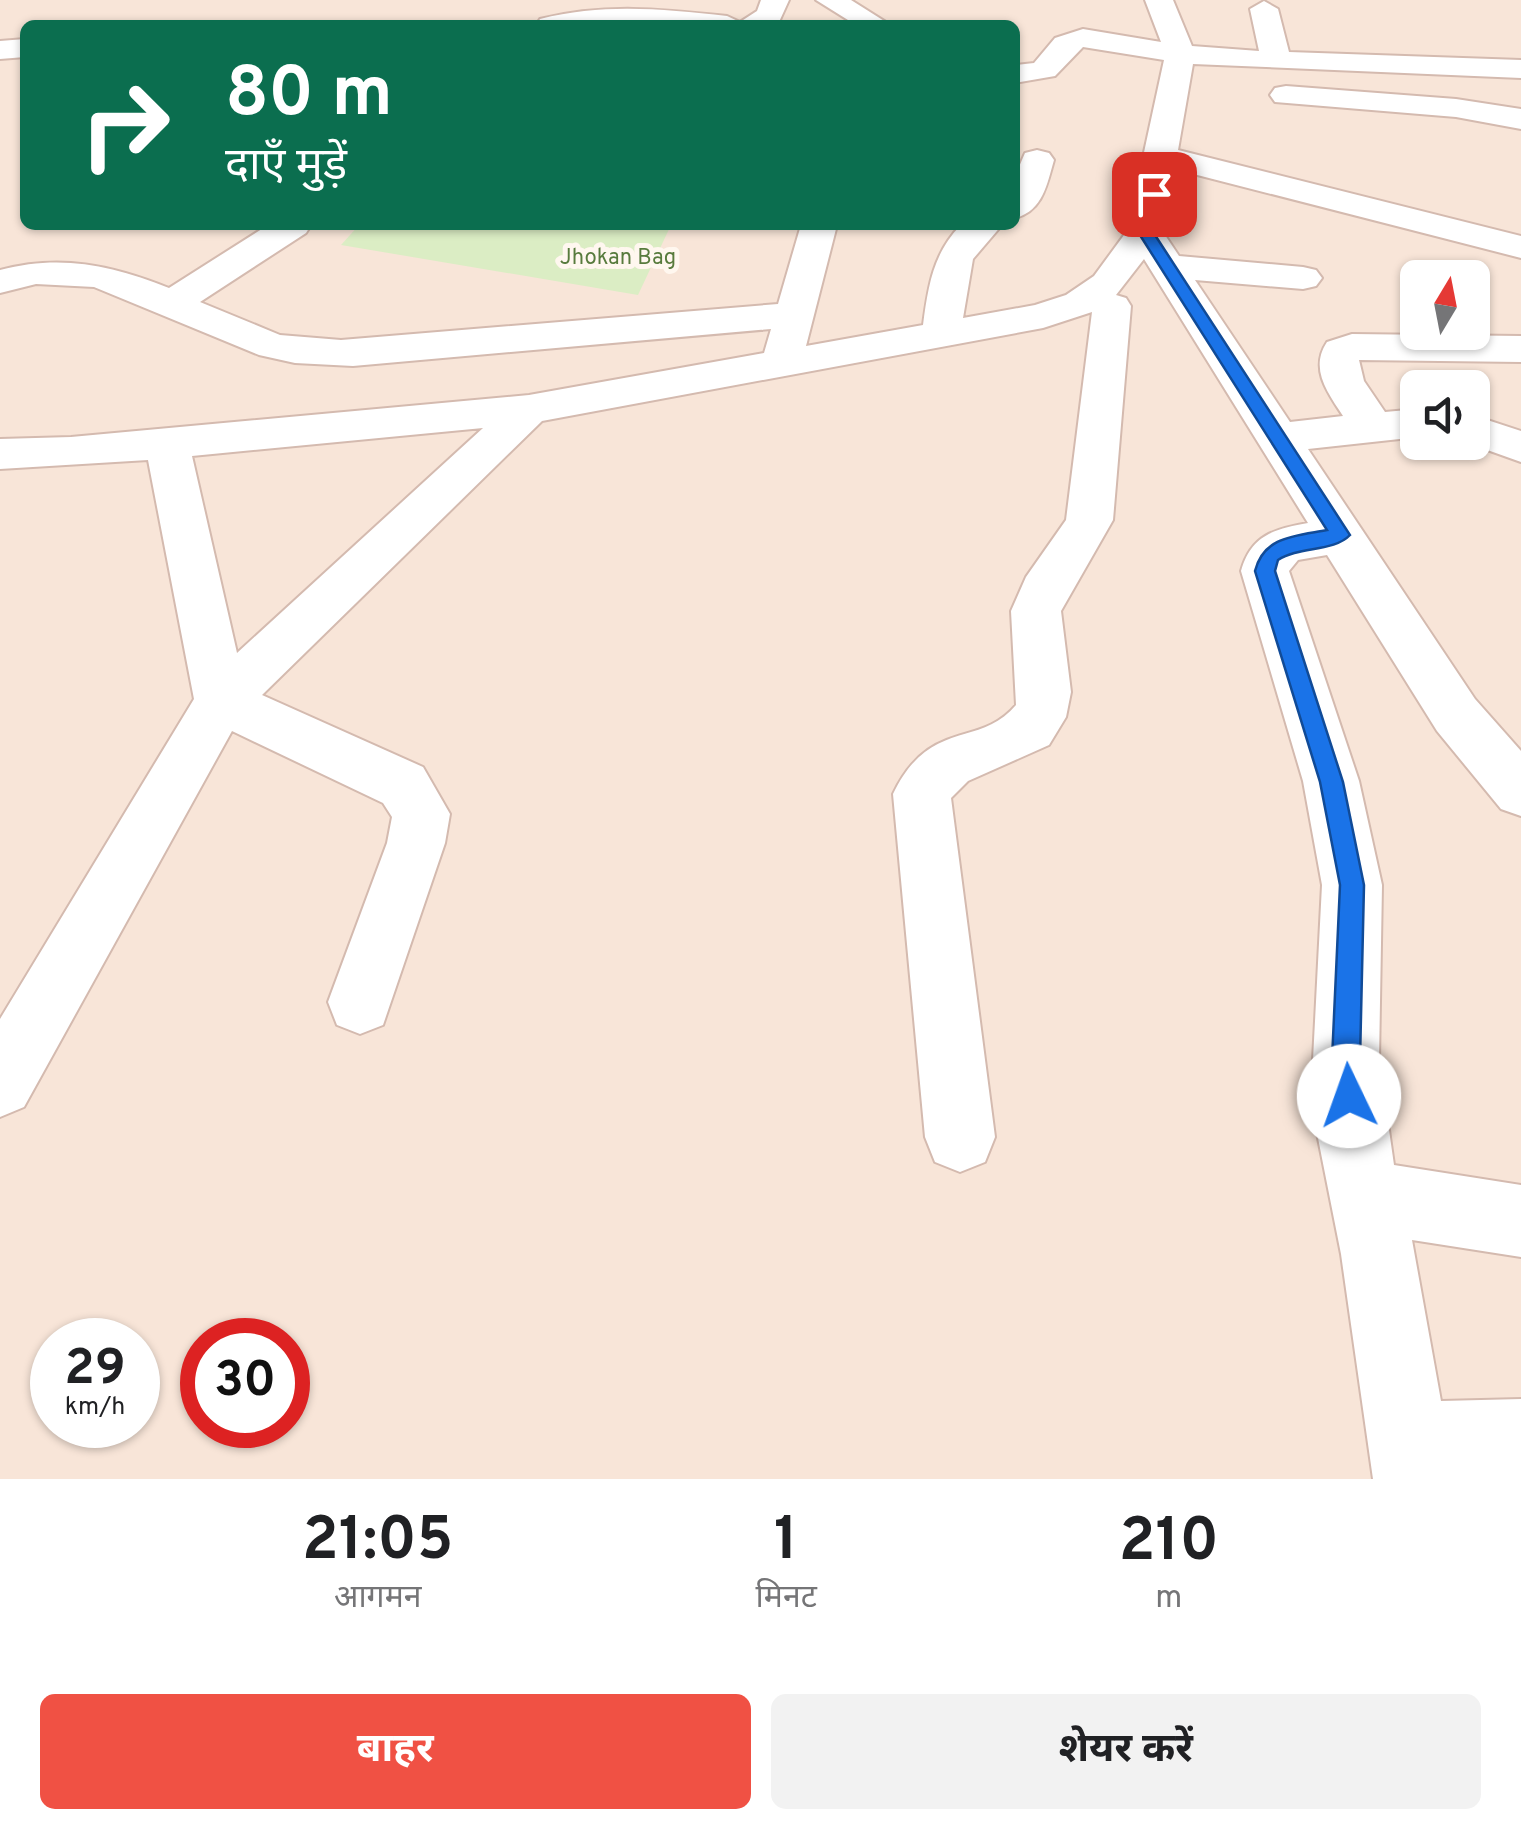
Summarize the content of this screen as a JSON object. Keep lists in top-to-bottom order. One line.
{"parks":["Jhokan Bag"],"north":"top","page":{"turn":["80 m","दाएँ मुड़ें"],"speed":"29 km/h","limit":"30","eta":["21:05","आगमन","1","मिनट","210","m"],"buttons":["बाहर","शेयर करें"]}}
